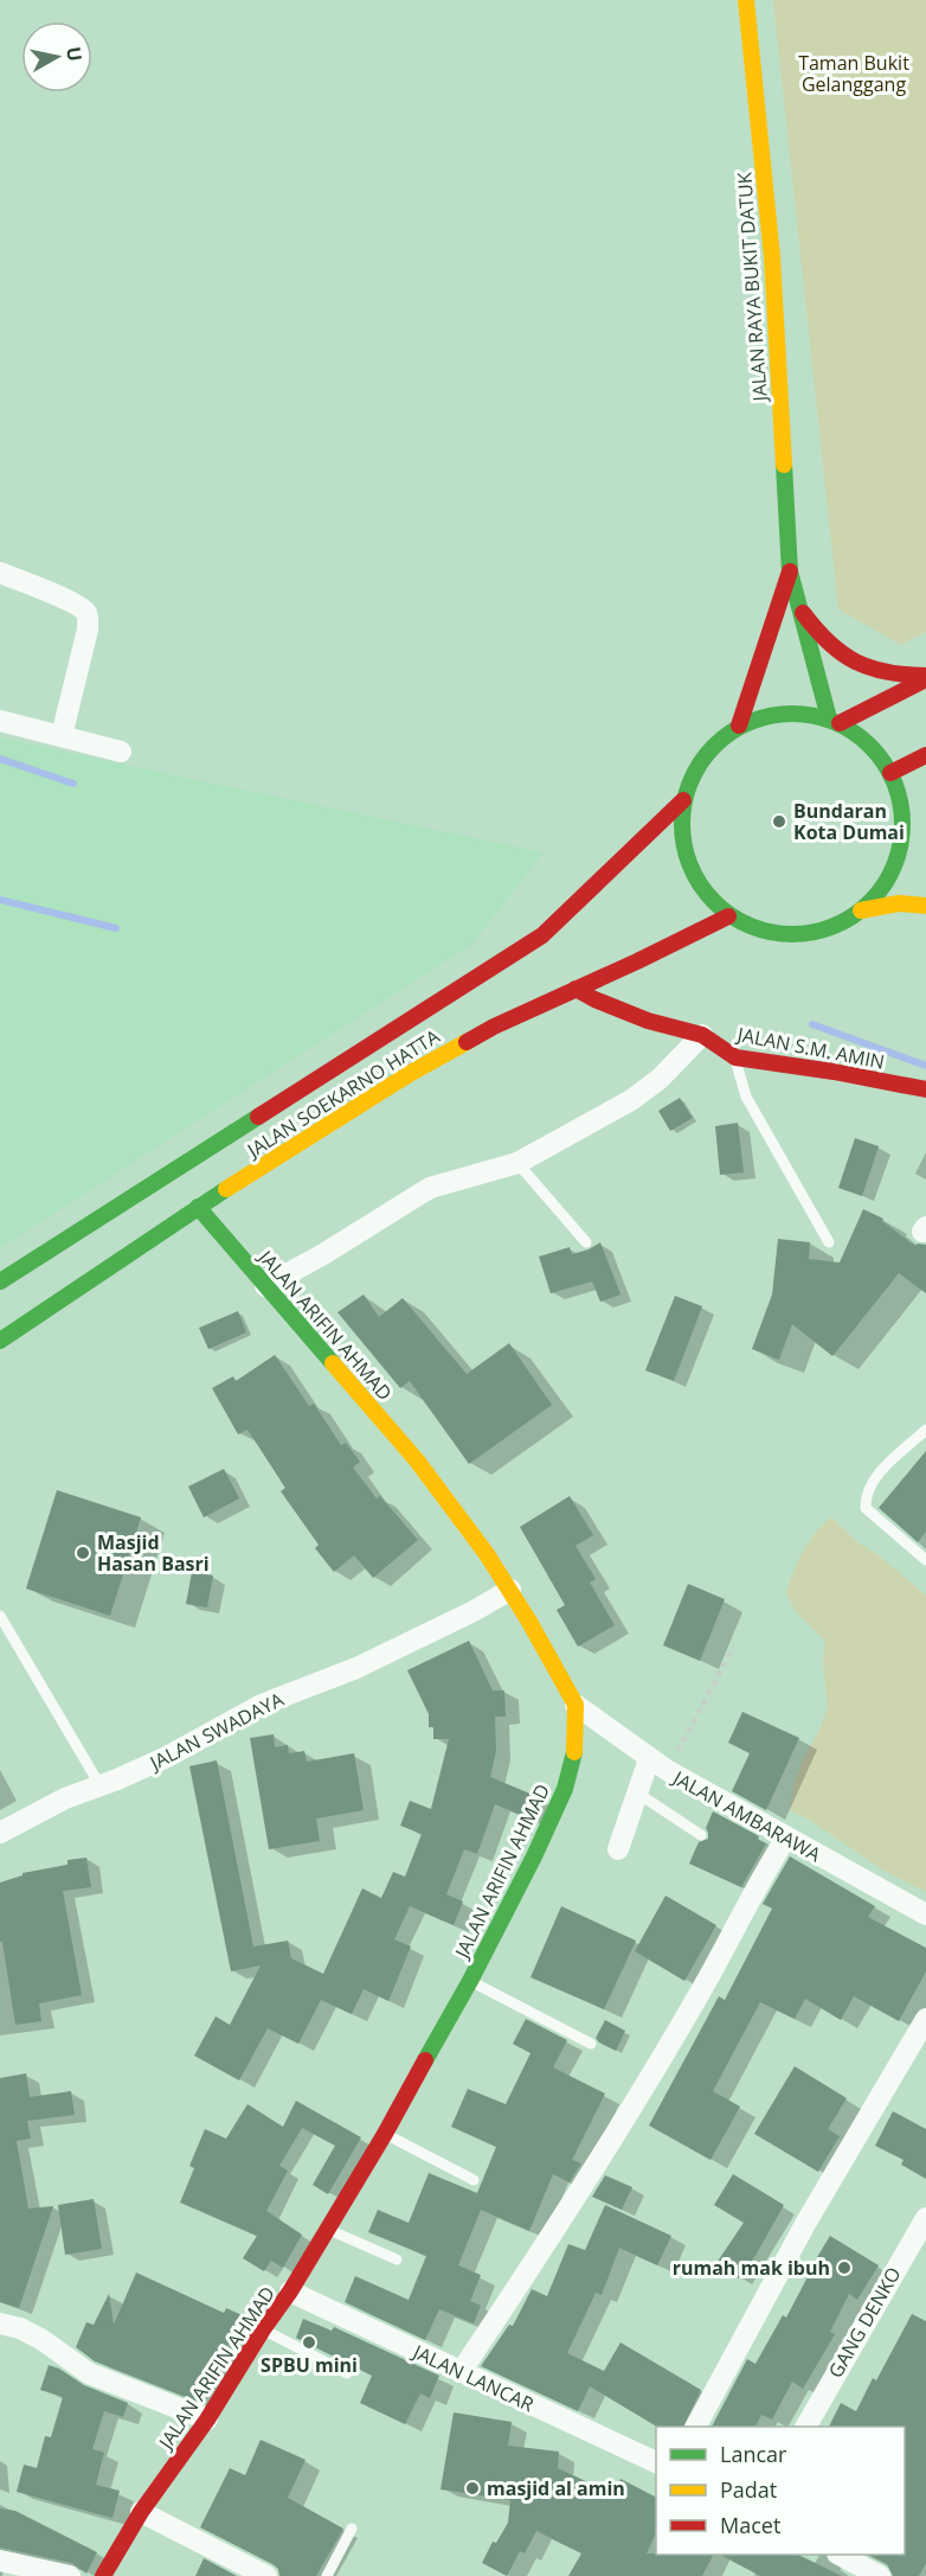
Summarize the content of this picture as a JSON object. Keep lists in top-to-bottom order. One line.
{"streets":{"main road":["JALAN RAYA BUKIT DATUK","JALAN S.M. AMIN","JALAN SOEKARNO HATTA","JALAN ARIFIN AHMAD"],"street":["JALAN SWADAYA","JALAN AMBARAWA","GANG DENKO","JALAN LANCAR"]},"crossings":[["JALAN RAYA BUKIT DATUK","JALAN SOEKARNO HATTA"],["JALAN S.M. AMIN","JALAN SOEKARNO HATTA"],["JALAN SOEKARNO HATTA","JALAN ARIFIN AHMAD"],["JALAN ARIFIN AHMAD","JALAN SWADAYA"],["JALAN ARIFIN AHMAD","JALAN AMBARAWA"],["JALAN ARIFIN AHMAD","JALAN LANCAR"]],"parks":["Taman Bukit Gelanggang"],"places":["Bundaran Kota Dumai","Masjid Hasan Basri","rumah mak ibuh","SPBU mini","masjid al amin"],"legend":["Lancar","Padat","Macet"],"north":"right"}
